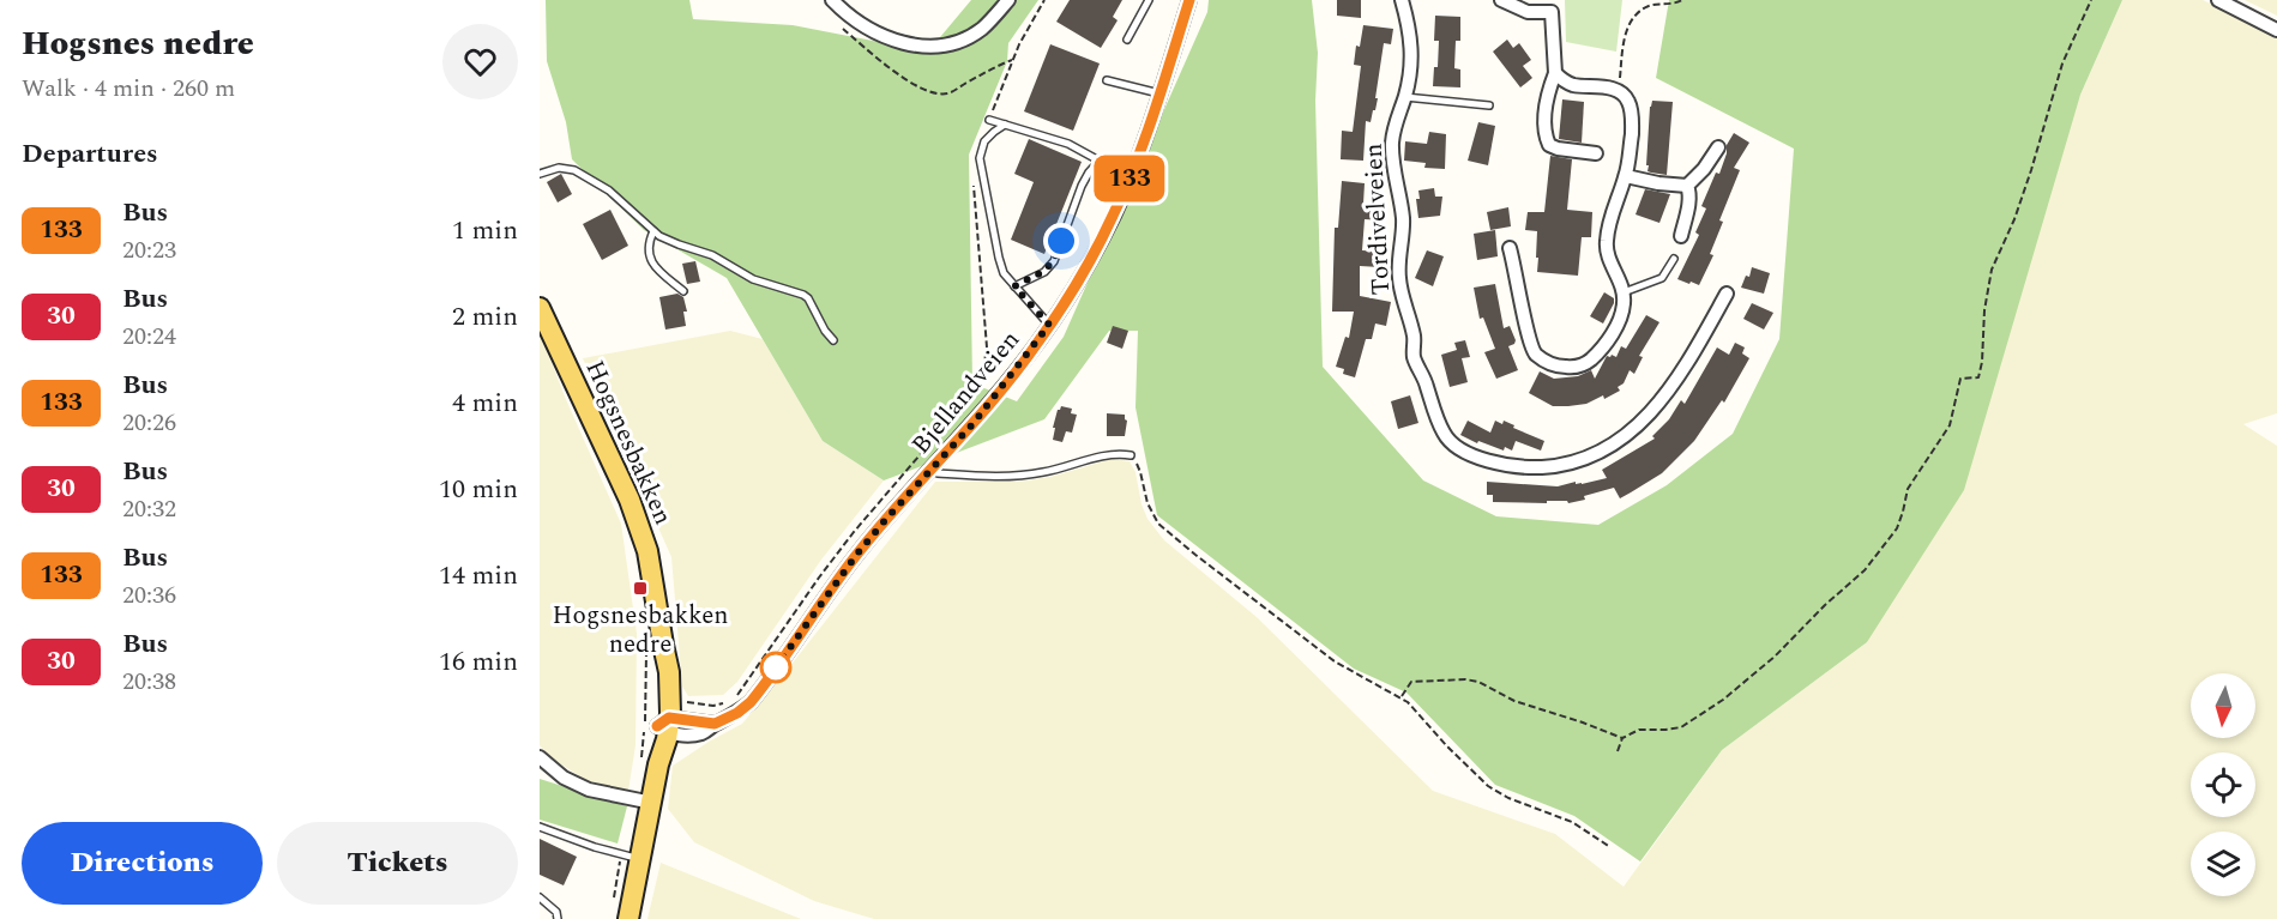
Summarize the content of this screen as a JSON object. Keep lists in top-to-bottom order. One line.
{"streets":{"main road":["Hogsnesbakken"],"street":["Tordivelveien","Bjellandveien"]},"crossings":[["Bjellandveien","Hogsnesbakken"]],"places":{"transit":["Hogsnesbakken nedre"]},"lines":["bus line 133"],"north":"bottom","page":{"heading":[["Hogsnes nedre","Walk · 4 min · 260 m"],"Departures"],"on_map":"133","list":[{"mark":"133","name":"Bus","note":"20:23","value":"1 min"},{"mark":"30","name":"Bus","note":"20:24","value":"2 min"},{"mark":"133","name":"Bus","note":"20:26","value":"4 min"},{"mark":"30","name":"Bus","note":"20:32","value":"10 min"},{"mark":"133","name":"Bus","note":"20:36","value":"14 min"},{"mark":"30","name":"Bus","note":"20:38","value":"16 min"}],"buttons":["Directions","Tickets"]}}
